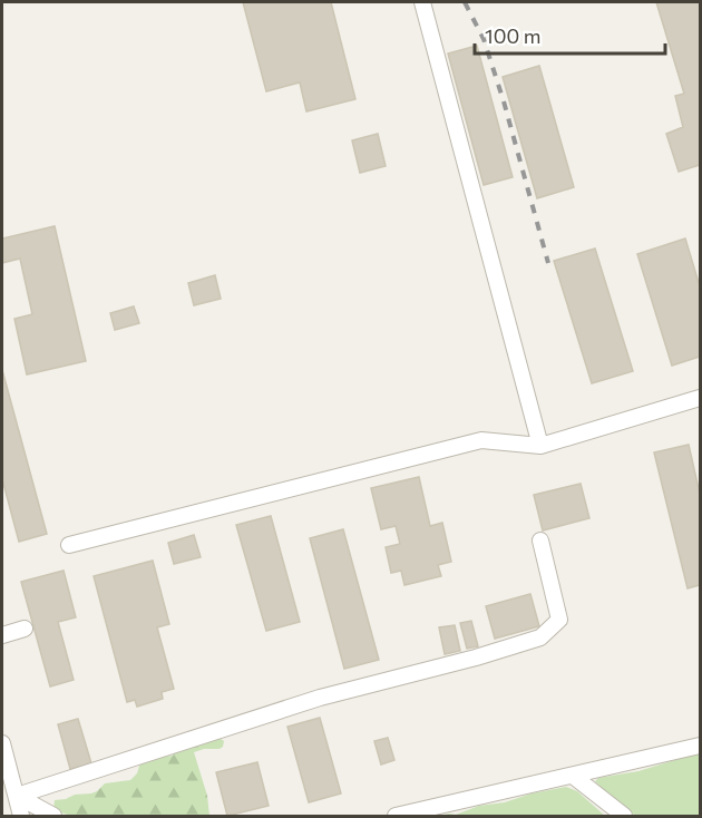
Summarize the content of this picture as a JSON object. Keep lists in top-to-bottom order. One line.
{"scale_bar":"100 m"}
